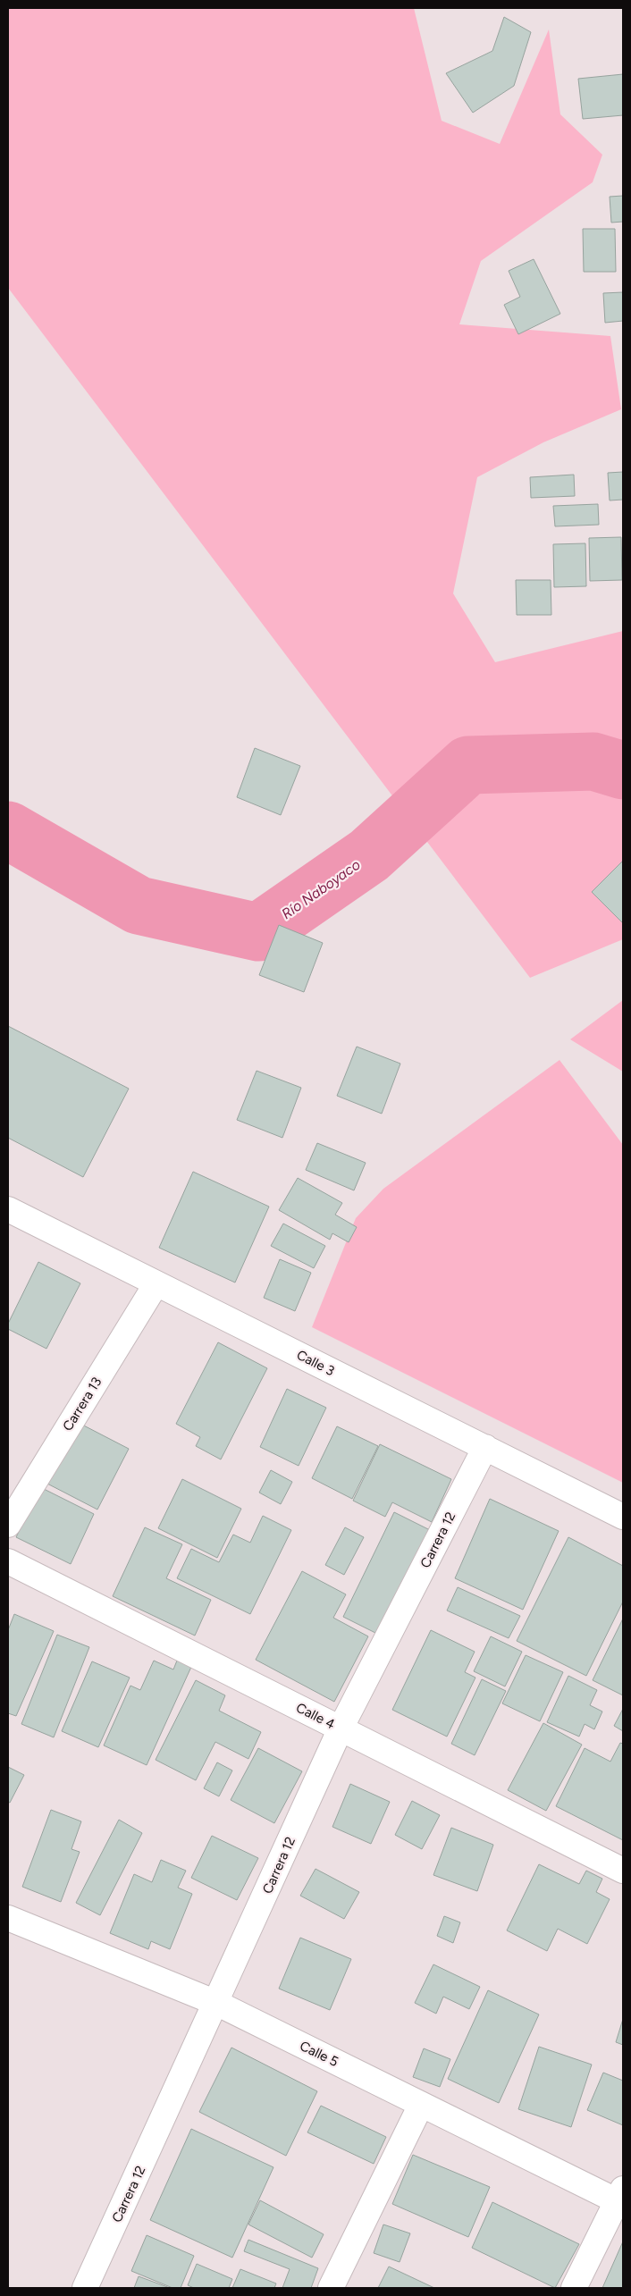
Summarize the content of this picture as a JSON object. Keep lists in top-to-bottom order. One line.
{"streets":{"street":["Calle 3","Carrera 13","Carrera 12","Calle 4","Calle 5"]},"crossings":[["Calle 3","Carrera 13"],["Calle 3","Carrera 12"],["Carrera 12","Calle 4"],["Carrera 12","Calle 5"]],"water":["Río Naboyaco"]}
